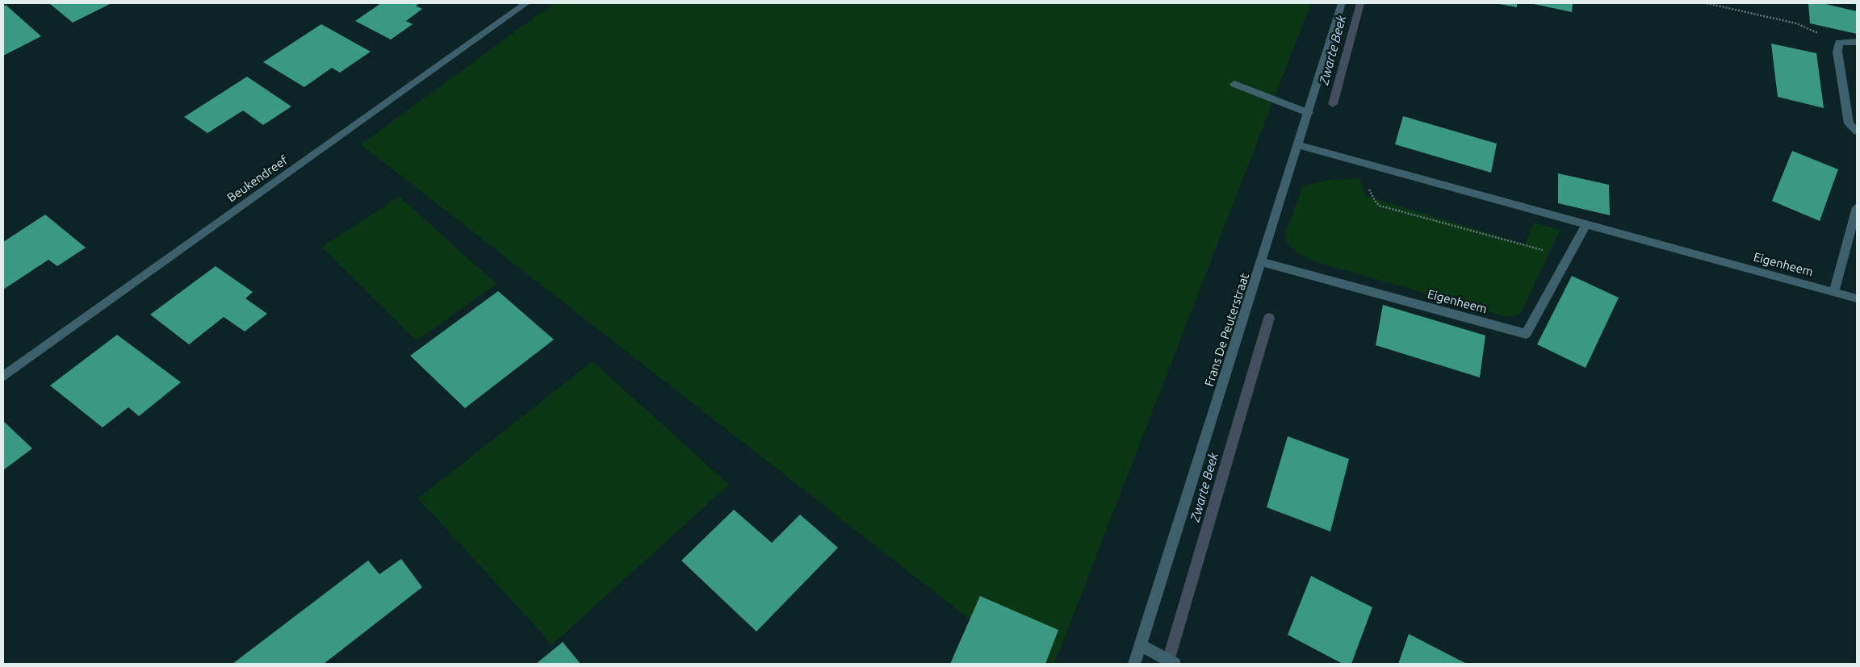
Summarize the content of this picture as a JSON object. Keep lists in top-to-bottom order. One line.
{"streets":{"street":["Beukendreef","Eigenheem","Frans De Peuterstraat"]},"crossings":[["Eigenheem","Frans De Peuterstraat"]],"water":["Zwarte Beek"]}
